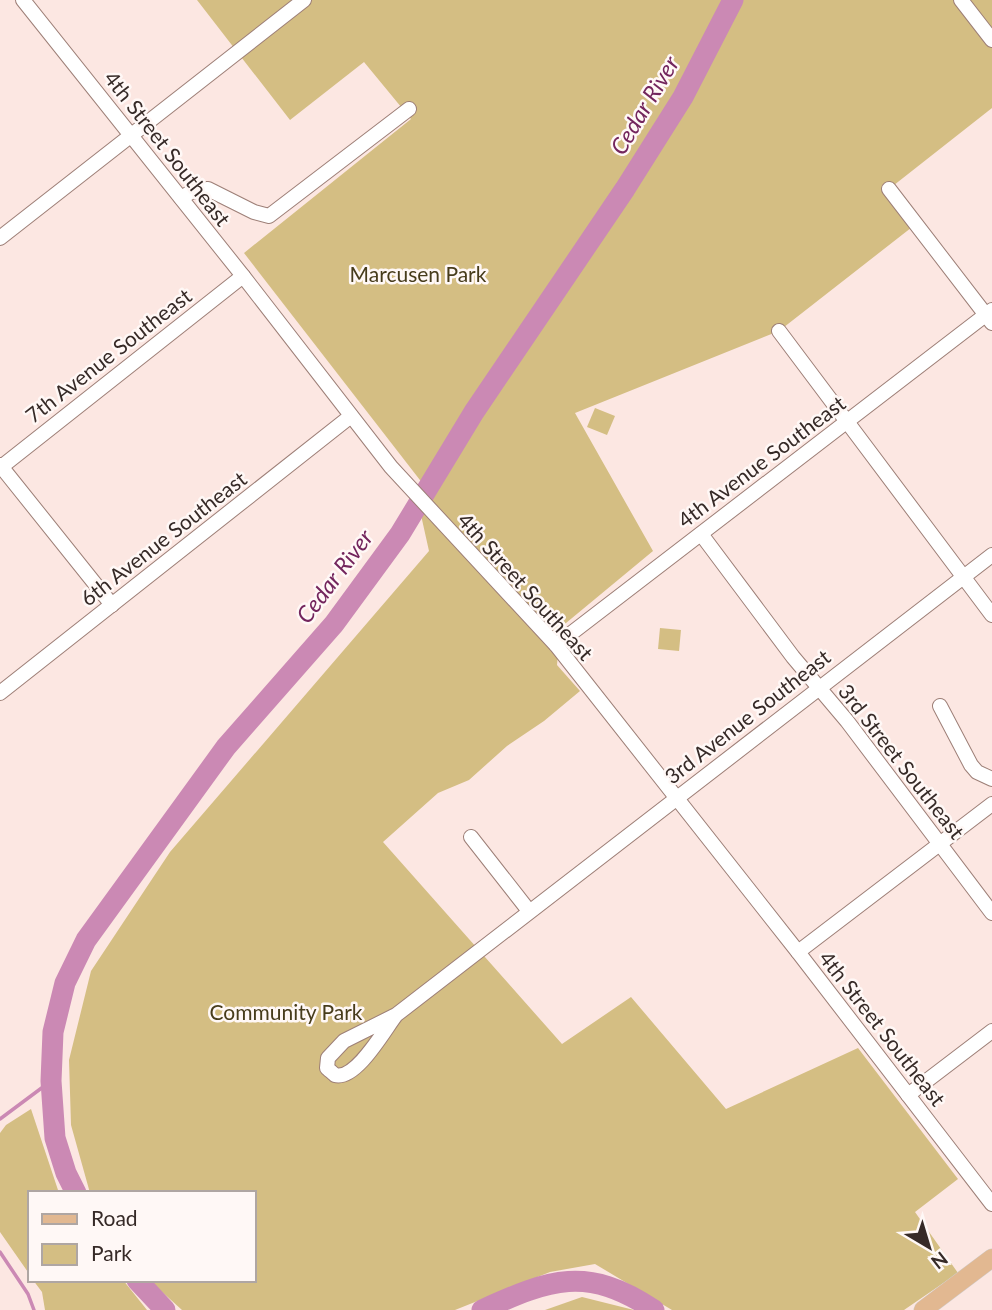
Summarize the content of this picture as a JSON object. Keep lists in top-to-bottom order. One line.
{"streets":{"street":["4th Street Southeast","7th Avenue Southeast","4th Avenue Southeast","6th Avenue Southeast","3rd Avenue Southeast","3rd Street Southeast"]},"crossings":[["4th Street Southeast","7th Avenue Southeast"],["4th Street Southeast","4th Avenue Southeast"],["4th Street Southeast","6th Avenue Southeast"],["4th Street Southeast","3rd Avenue Southeast"],["4th Avenue Southeast","3rd Street Southeast"],["3rd Avenue Southeast","3rd Street Southeast"]],"water":["Cedar River"],"parks":["Marcusen Park","Community Park"],"legend":["Road","Park"],"north":"bottom right"}
